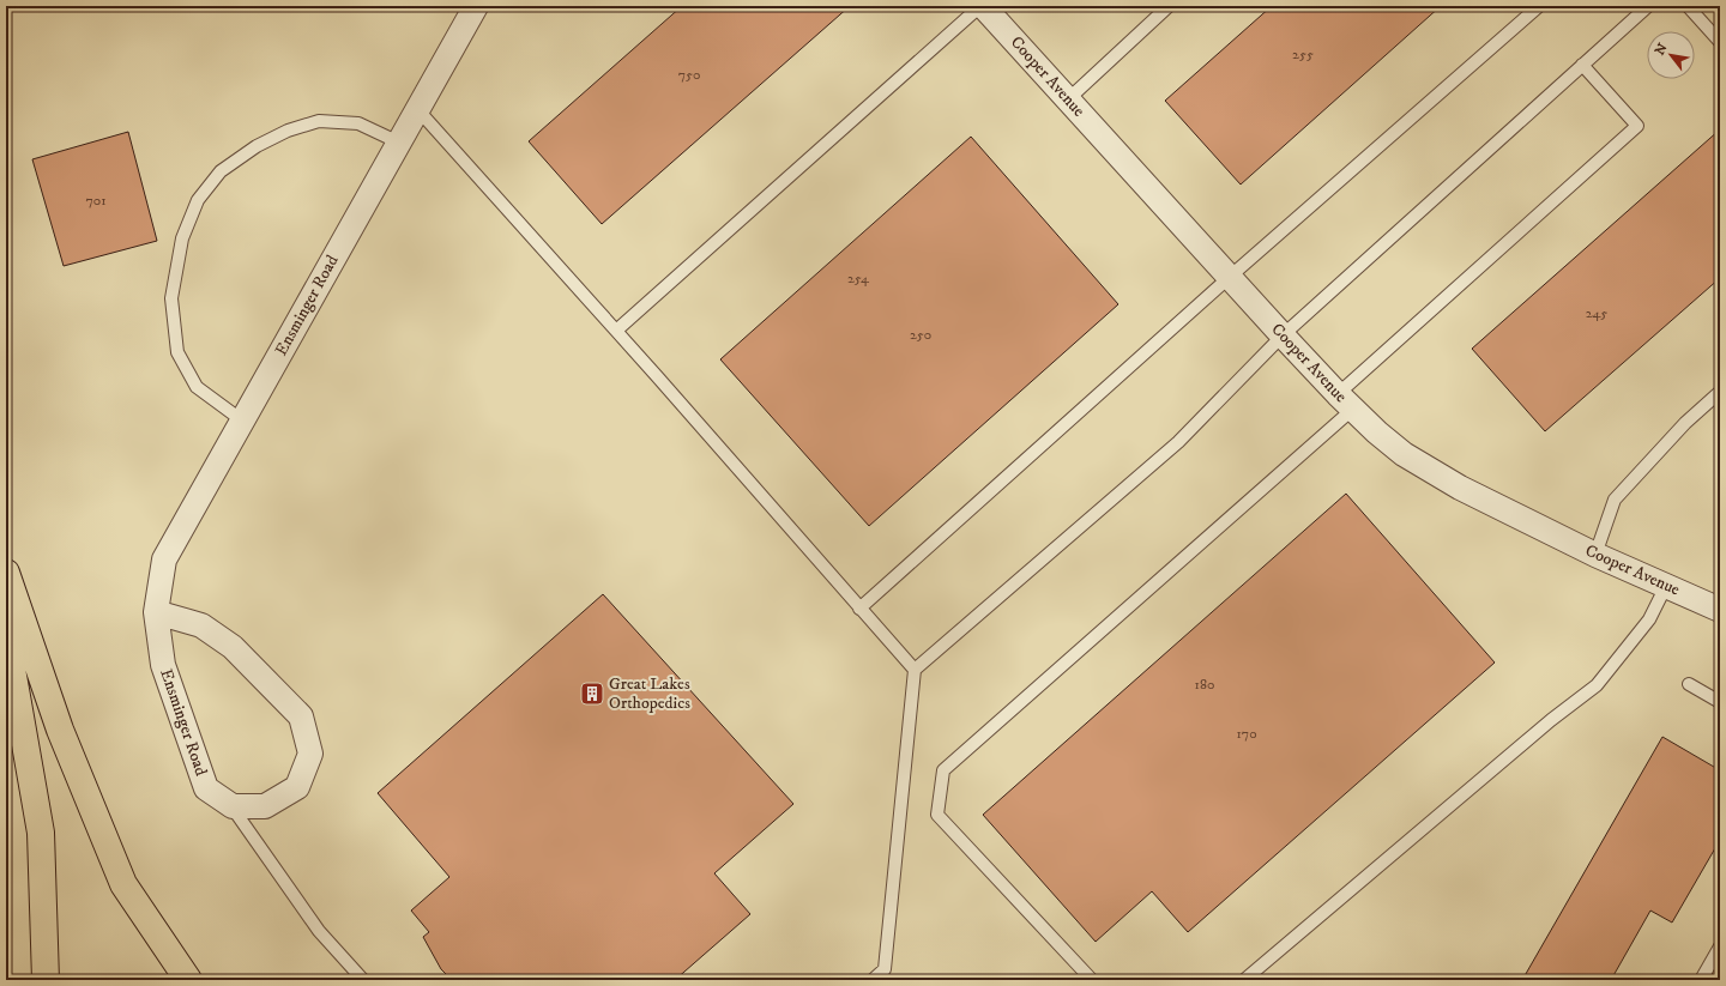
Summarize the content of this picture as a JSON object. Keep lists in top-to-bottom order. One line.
{"streets":{"street":["Cooper Avenue","Ensminger Road"]},"places":{"building":["Great Lakes Orthopedics"]},"house_numbers":["255","750","701","254","245","250","180","170"],"north":"top left"}
